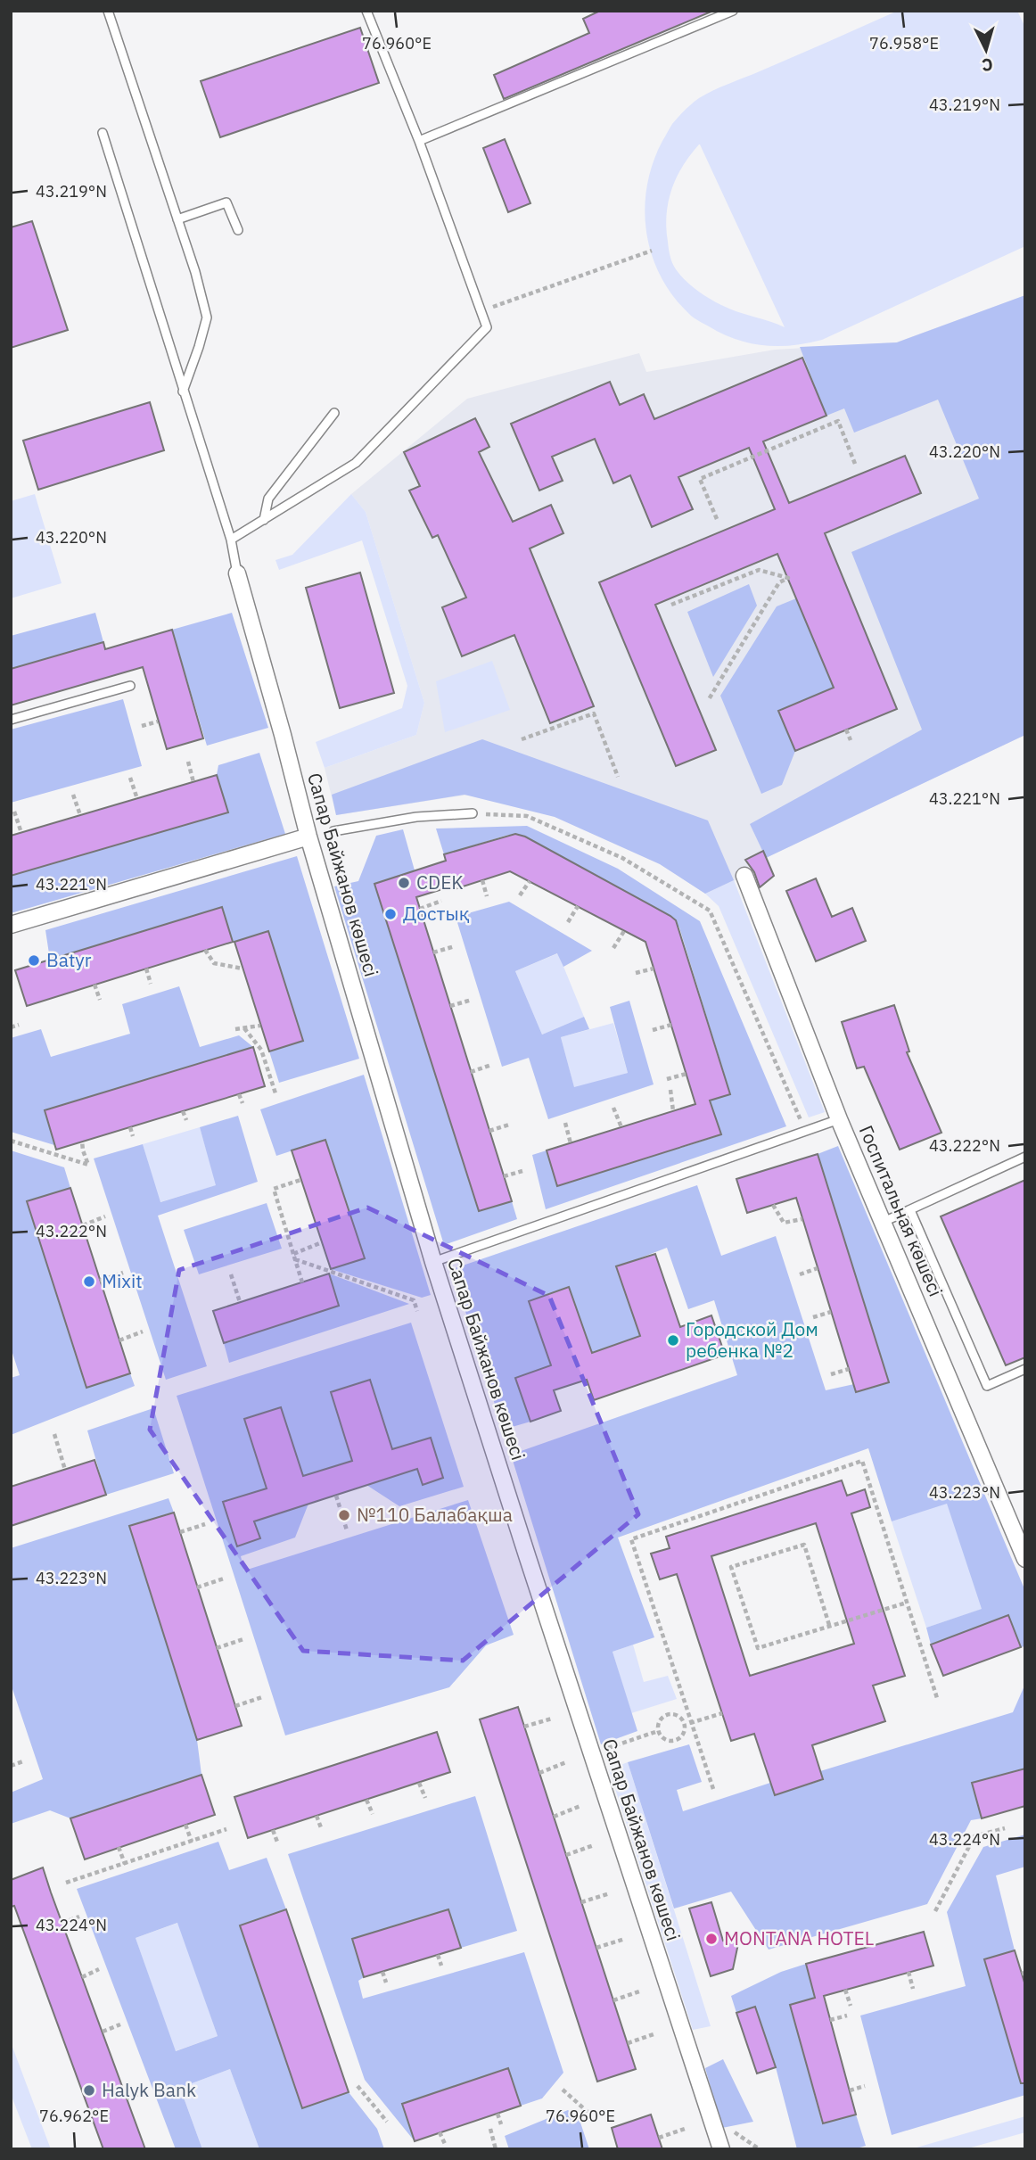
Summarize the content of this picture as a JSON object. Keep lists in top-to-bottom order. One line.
{"streets":{"street":["Сапар Байжанов көшесі","Госпитальная көшесі"]},"places":["CDEK","Достық","Batyr","Mixit","Городской Дом ребенка №2","№110 Балабақша","MONTANA HOTEL","Halyk Bank"],"north":"bottom","coordinates":["76.960°E","76.958°E","43.219°N","43.220°N","43.221°N","43.222°N","43.223°N","43.224°N","76.962°E"]}
